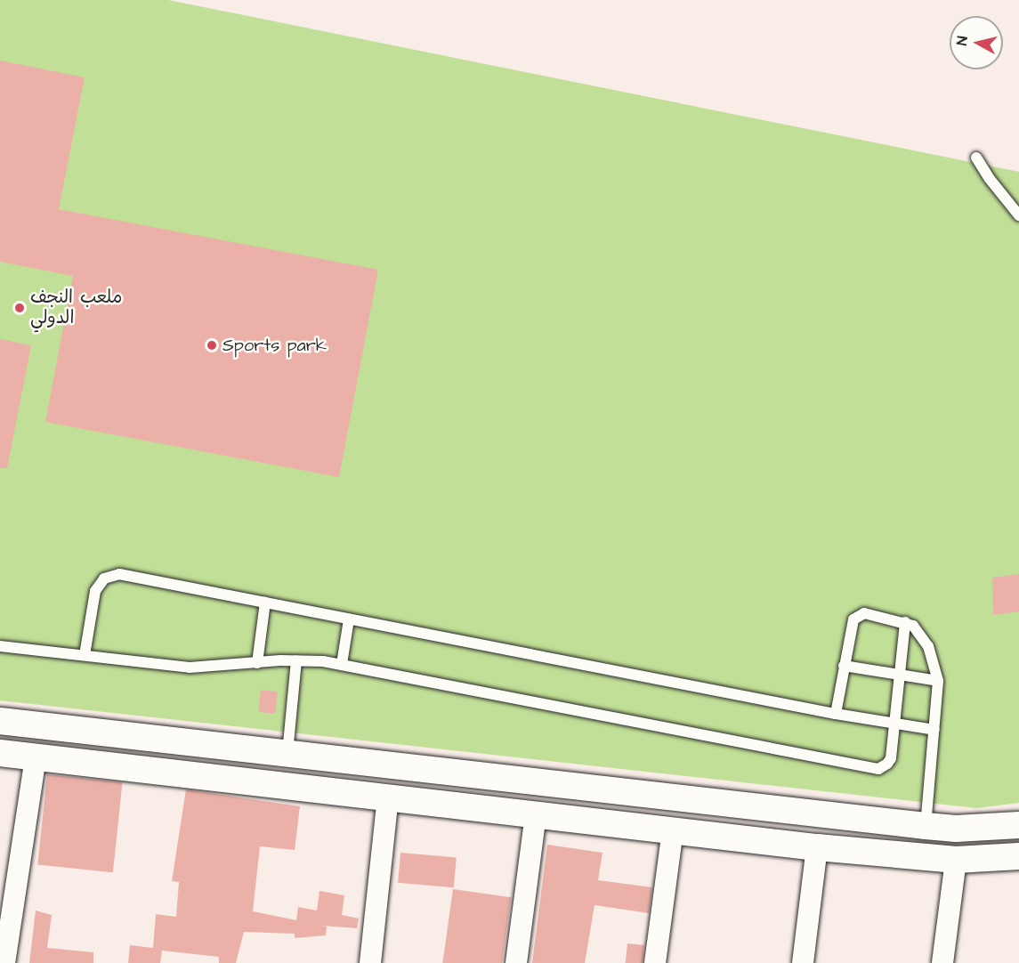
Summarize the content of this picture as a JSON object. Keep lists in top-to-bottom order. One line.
{"places":["ملعب النجف الدولي","Sports park"],"north":"left"}
